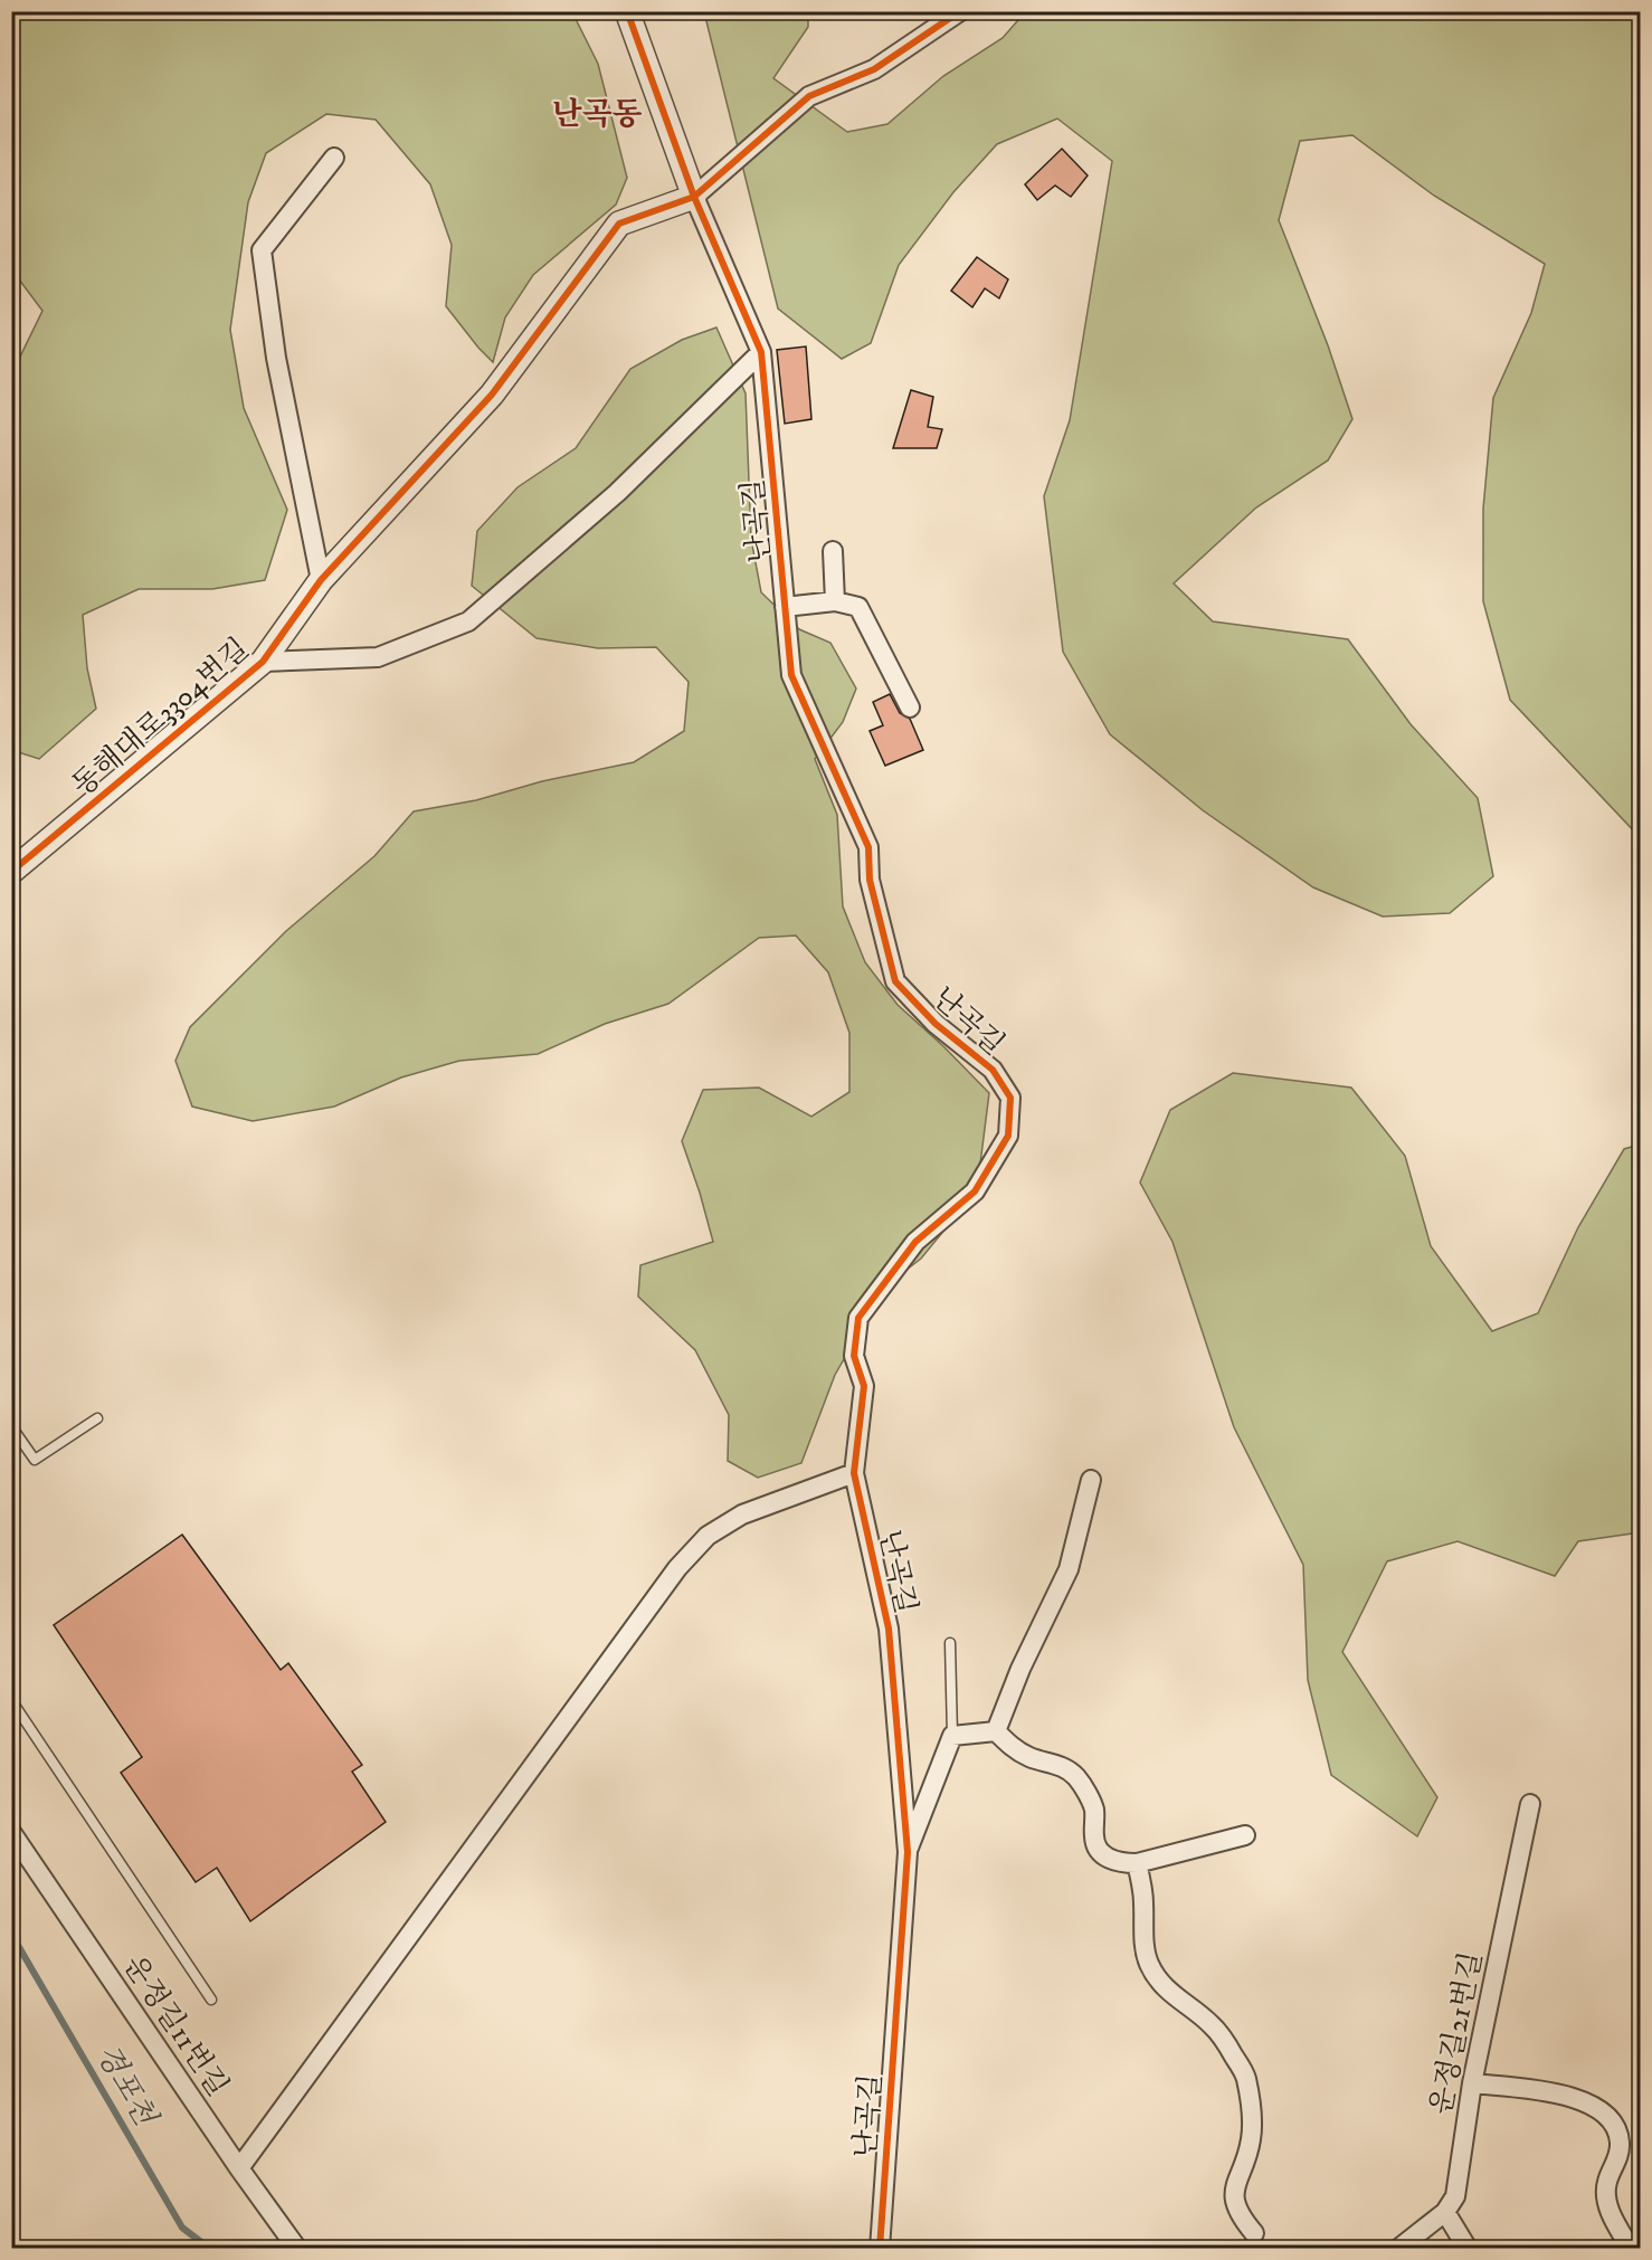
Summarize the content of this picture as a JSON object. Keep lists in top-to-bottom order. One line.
{"streets":{"street":["난곡길","동해대로3304번길","운정길11번길","운정길21번길"]},"crossings":[["난곡길","동해대로3304번길"]],"districts":["난곡동"],"water":["경포천"]}
